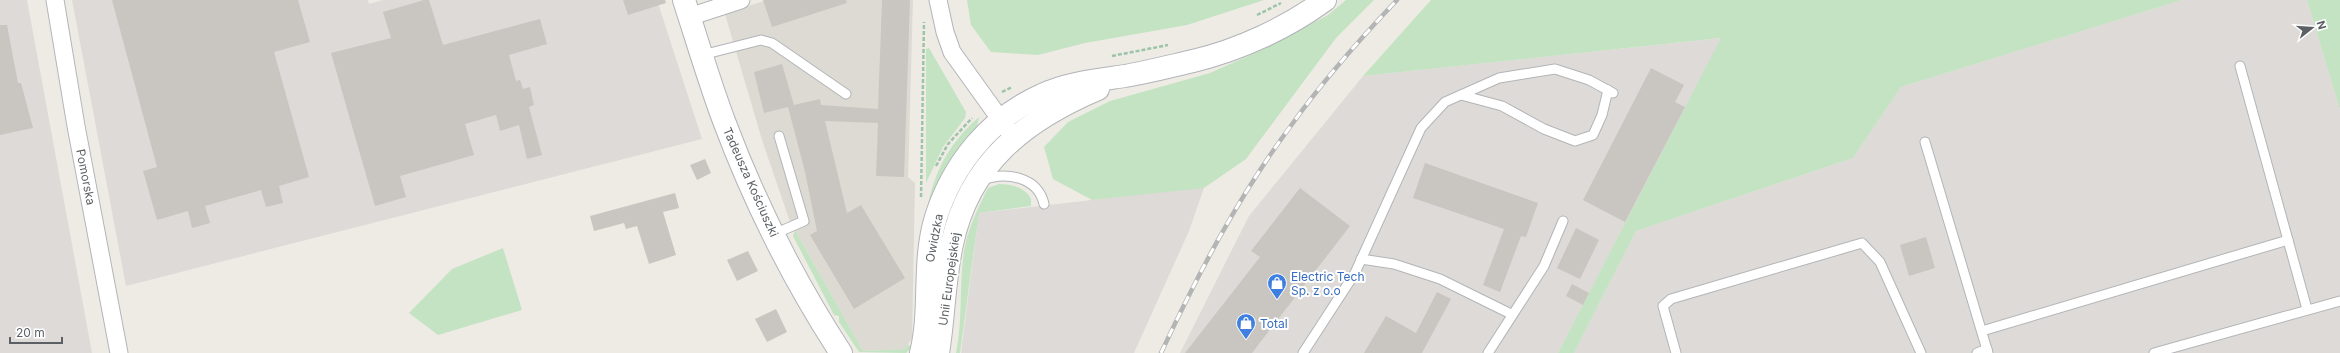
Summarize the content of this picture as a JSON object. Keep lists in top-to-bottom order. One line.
{"streets":{"main road":["Tadeusza Kościuszki","Owidzka","Unii Europejskiej"],"street":["Pomorska"]},"crossings":[["Owidzka","Unii Europejskiej"]],"places":{"shop":["Electric Tech Sp. z o.o","Total"]},"scale_bar":"20 m","north":"right"}
